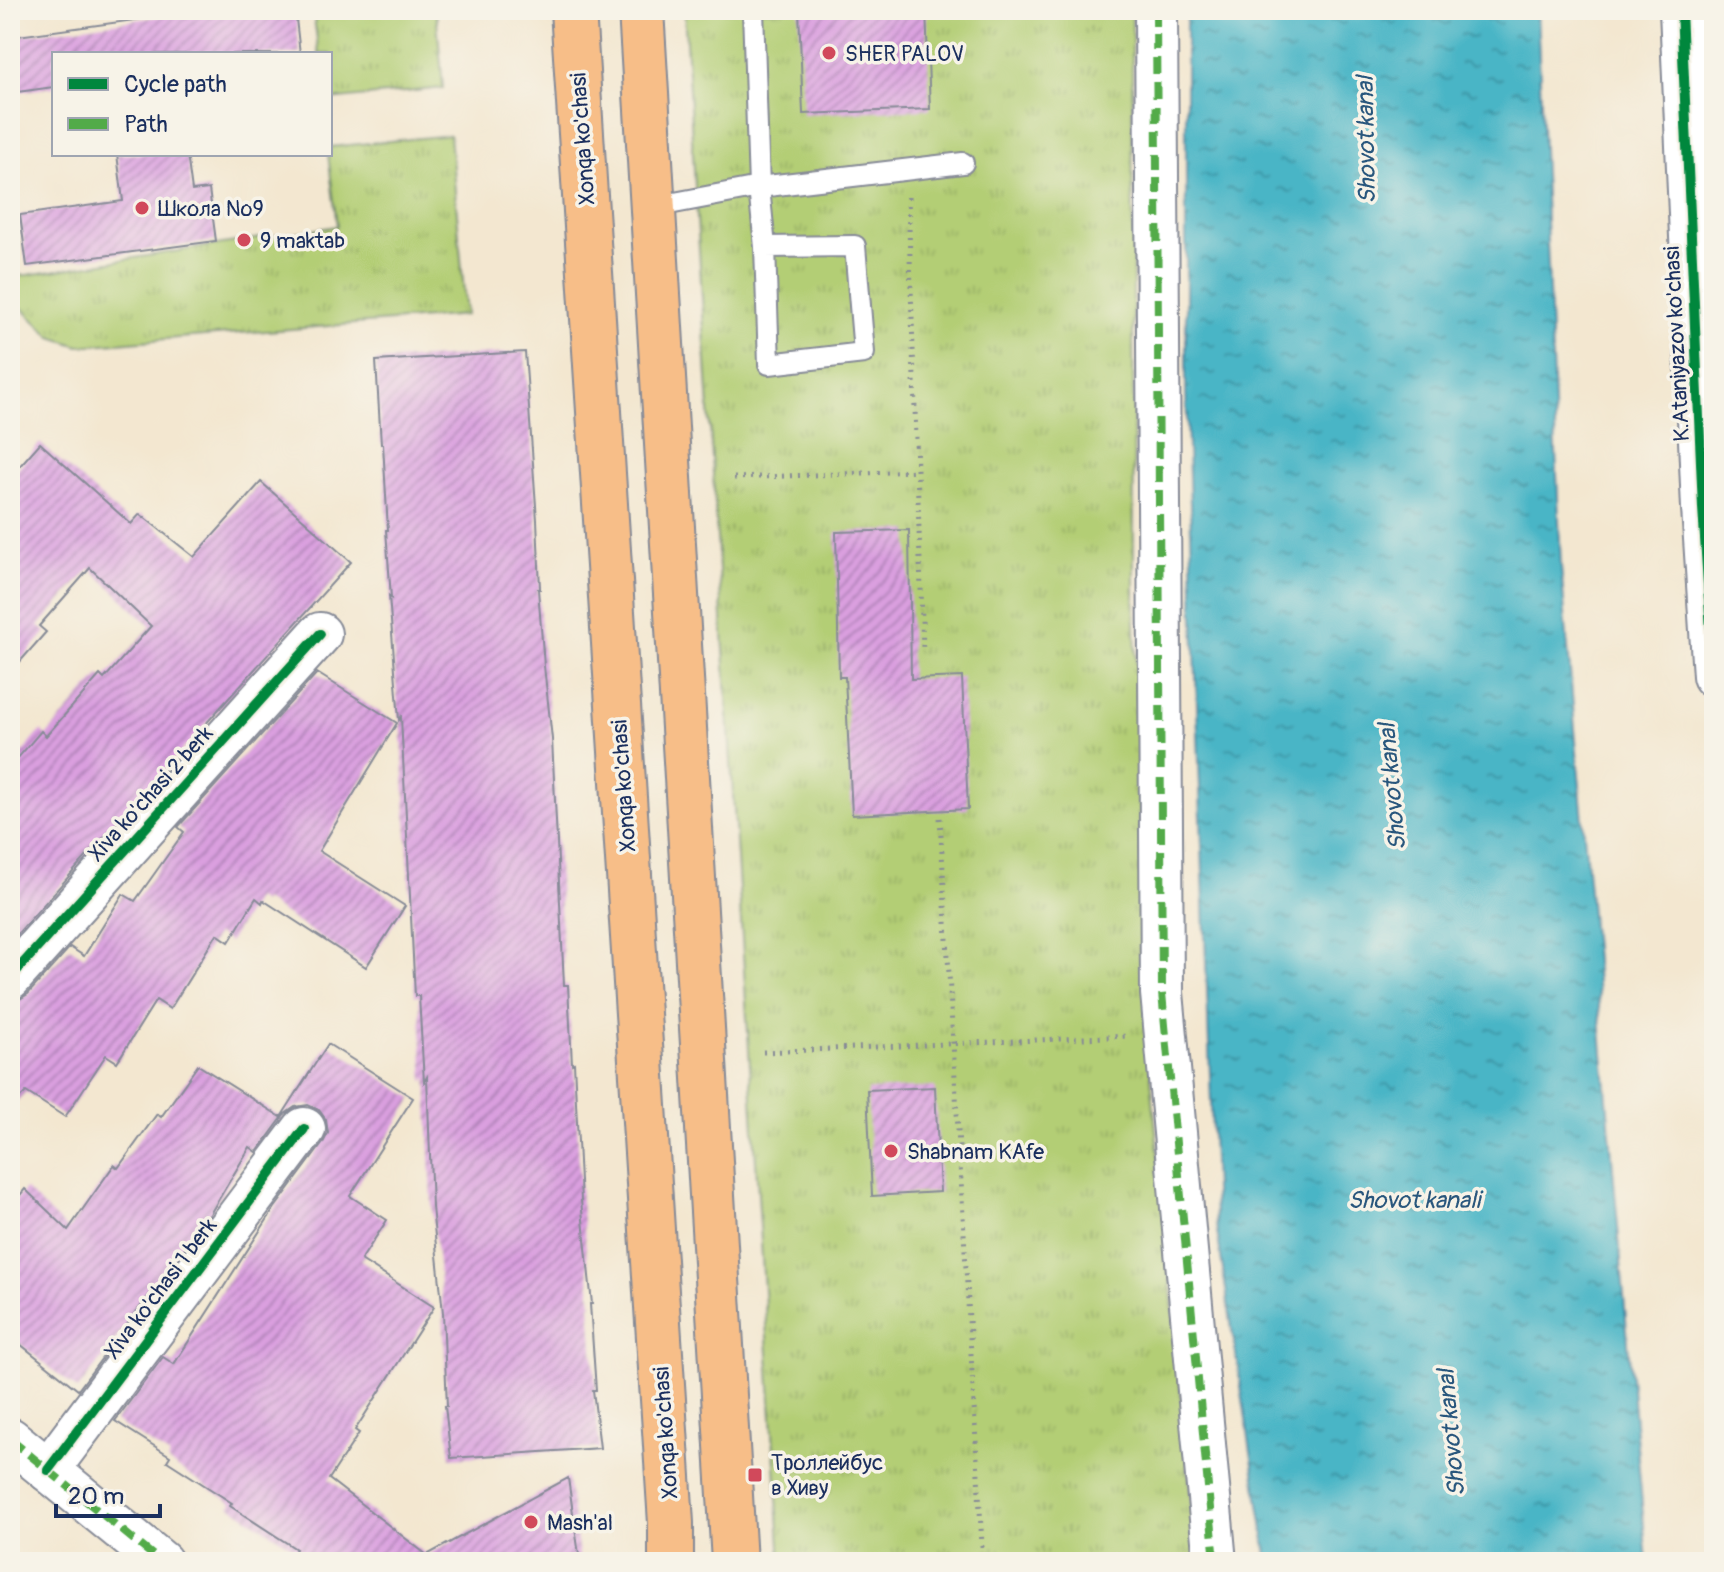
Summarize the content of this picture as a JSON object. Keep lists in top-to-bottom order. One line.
{"streets":{"main road":["Xonqa ko'chasi"],"street":["K.Ataniyazov ko'chasi","Xiva ko'chasi 2 berk","Xiva ko'chasi 1 berk"]},"water":["Shovot kanal","Shovot kanali"],"places":{"other":["SHER PALOV","Школа №9","9 maktab","Shabnam KAfe","Mash'al"],"transit":["Троллейбус в Хиву"]},"legend":["Cycle path","Path"],"scale_bar":"20 m"}
